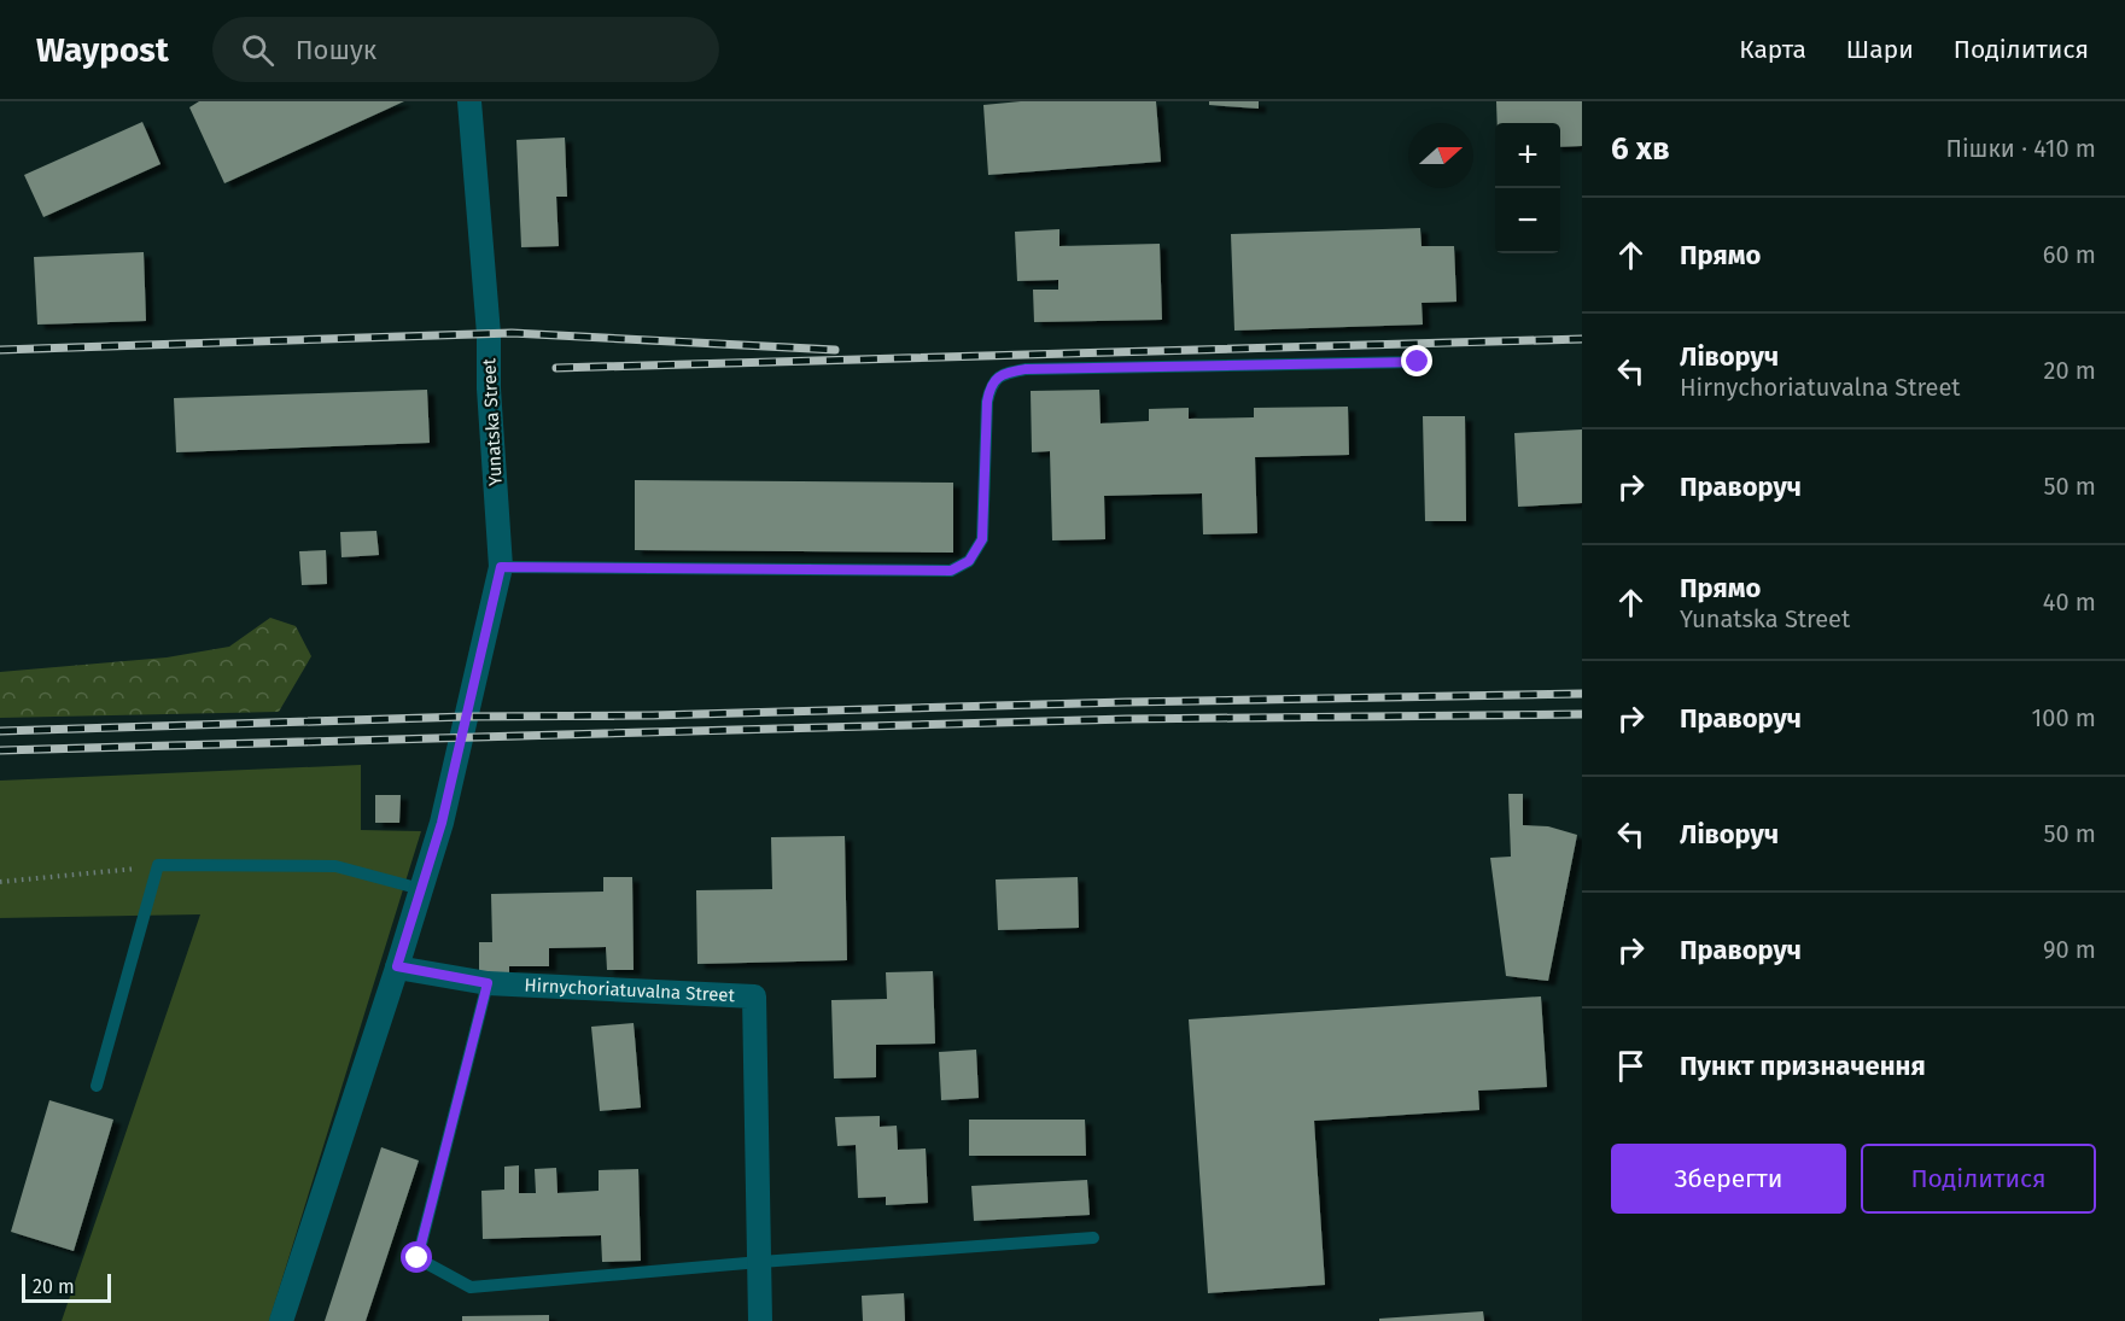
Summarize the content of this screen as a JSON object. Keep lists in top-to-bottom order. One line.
{"streets":{"street":["Yunatska Street","Hirnychoriatuvalna Street"]},"crossings":[["Yunatska Street","Hirnychoriatuvalna Street"]],"scale_bar":"20 m","north":"right","page":{"header":"Waypost","search":"Пошук","nav":["Карта","Шари","Поділитися"],"heading":["6 хв","Пішки · 410 m"],"map_buttons":["+","−"],"list":[["Прямо","60 m"],["Ліворуч","Hirnychoriatuvalna Street","20 m"],["Праворуч","50 m"],["Прямо","Yunatska Street","40 m"],["Праворуч","100 m"],["Ліворуч","50 m"],["Праворуч","90 m"],"Пункт призначення"],"buttons":["Зберегти","Поділитися"],"scale":"20 m"}}
